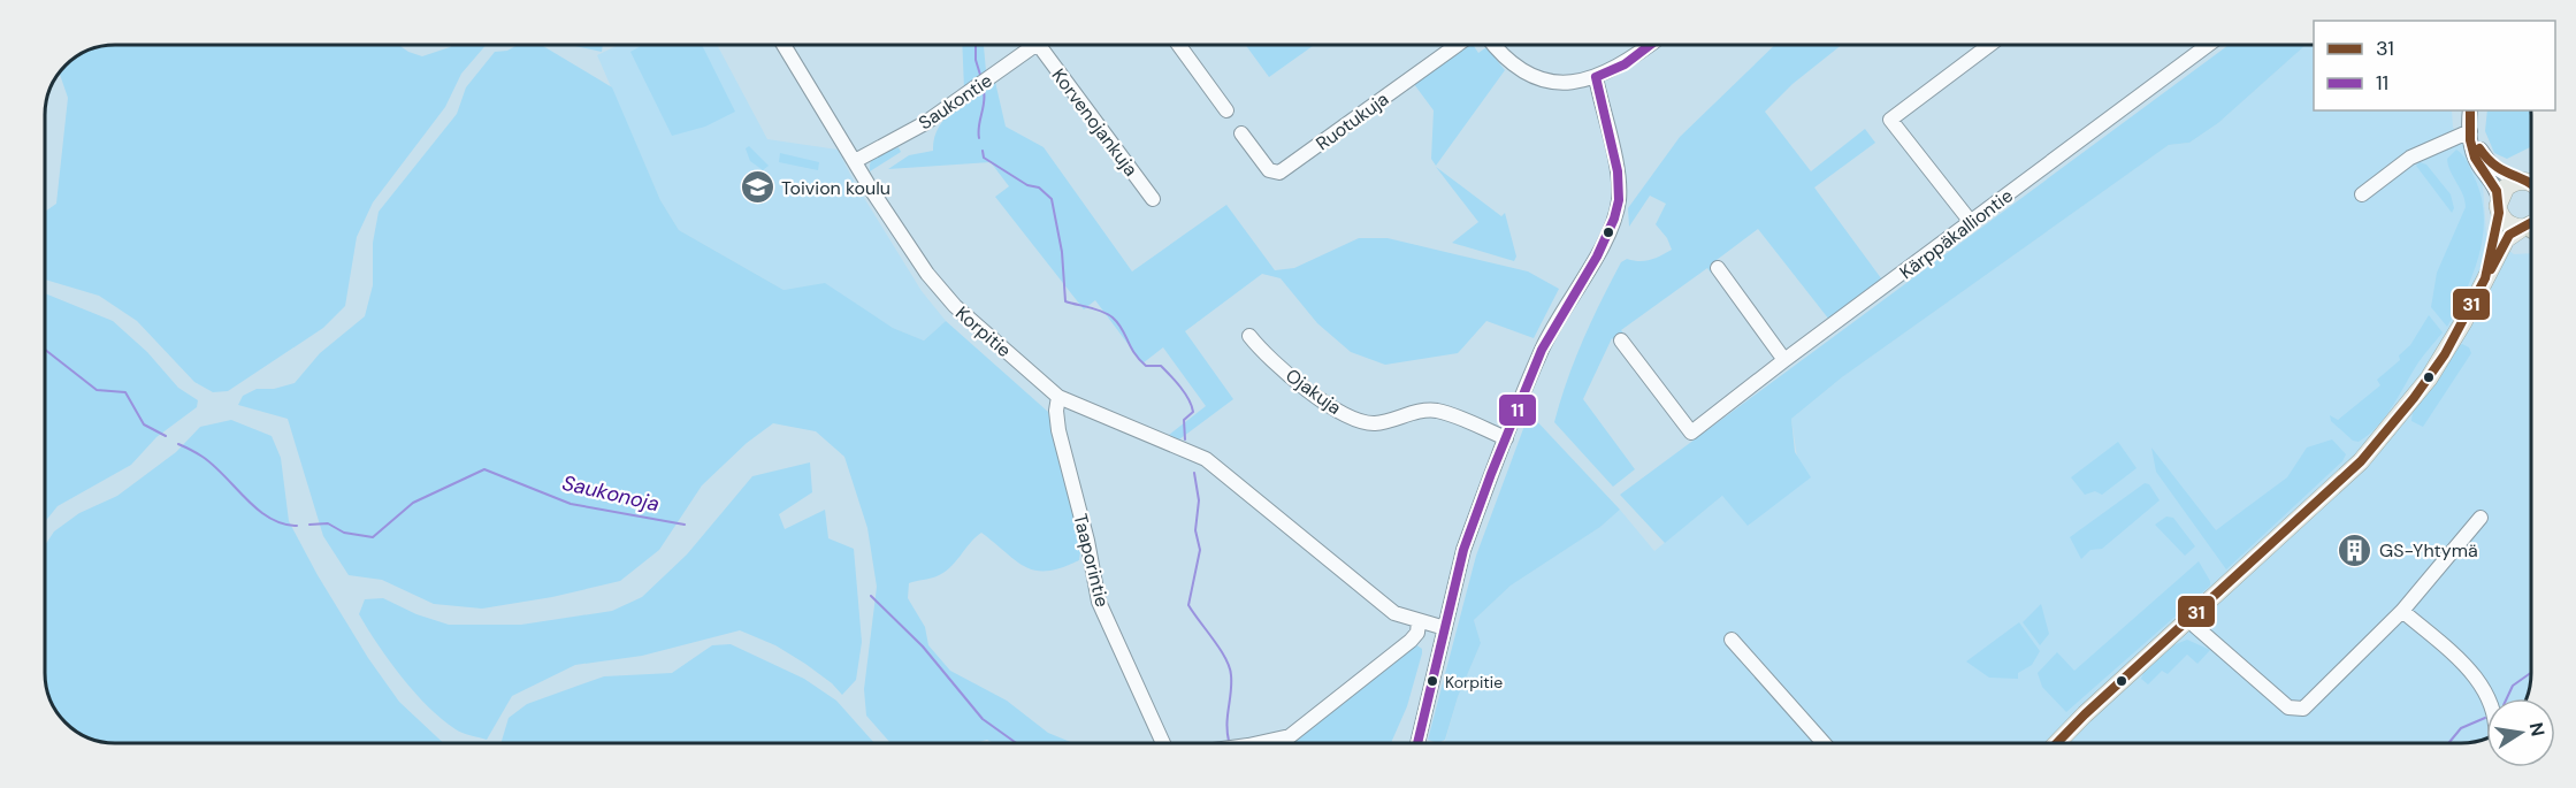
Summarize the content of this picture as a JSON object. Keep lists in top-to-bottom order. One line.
{"streets":{"street":["Saukontie","Ruotukuja","Korvenojankuja","Kärppäkalliontie","Korpitie","Ojakuja","Taaporintie"]},"crossings":[["Saukontie","Korpitie"],["Korpitie","Taaporintie"]],"water":["Saukonoja"],"places":{"school or university":["Toivion koulu"],"building":["GS-Yhtymä"],"other":["Korpitie"]},"lines":["transit line 11","transit line 31"],"legend":["31","11"],"north":"right"}
